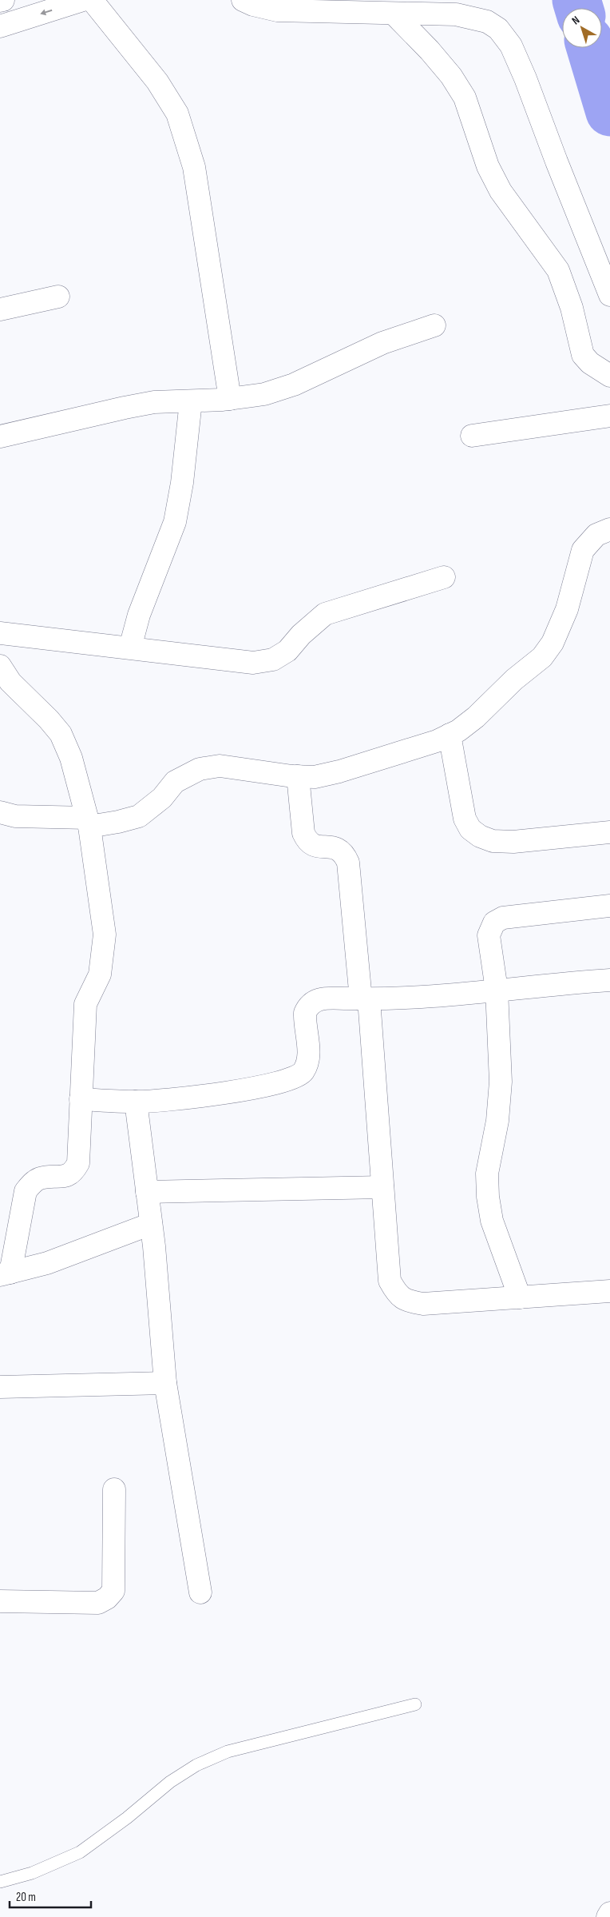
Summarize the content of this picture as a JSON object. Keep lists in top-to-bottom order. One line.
{"scale_bar":"20 m","north":"top left"}
